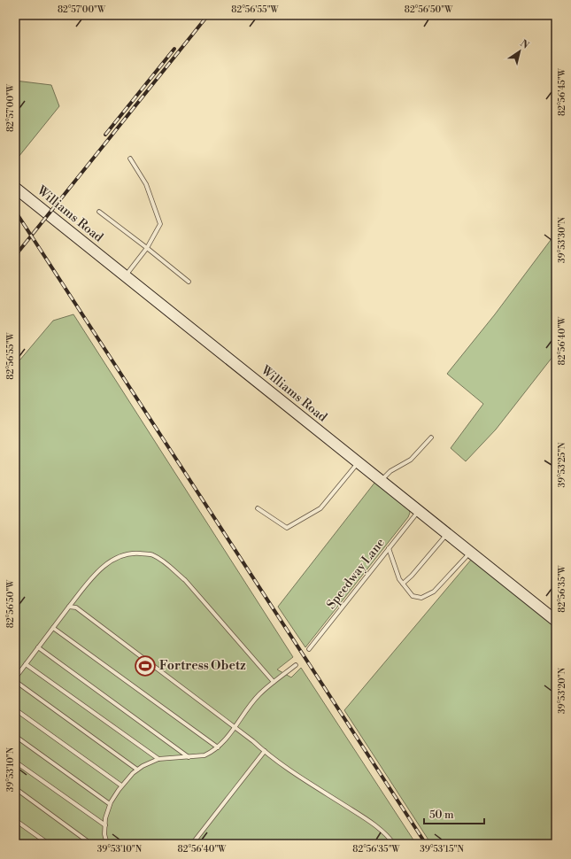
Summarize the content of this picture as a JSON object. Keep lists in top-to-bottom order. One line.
{"streets":{"main road":["Williams Road"],"lane":["Speedway Lane"]},"crossings":[["Williams Road","Speedway Lane"]],"places":{"sports":["Fortress Obetz"]},"scale_bar":"50 m","north":"top right","coordinates":["82°57'00\"W","82°56'55\"W","82°56'50\"W","82°56'45\"W","39°53'30\"N","82°56'40\"W","39°53'25\"N","82°56'35\"W","39°53'20\"N","39°53'10\"N","39°53'15\"N"]}
